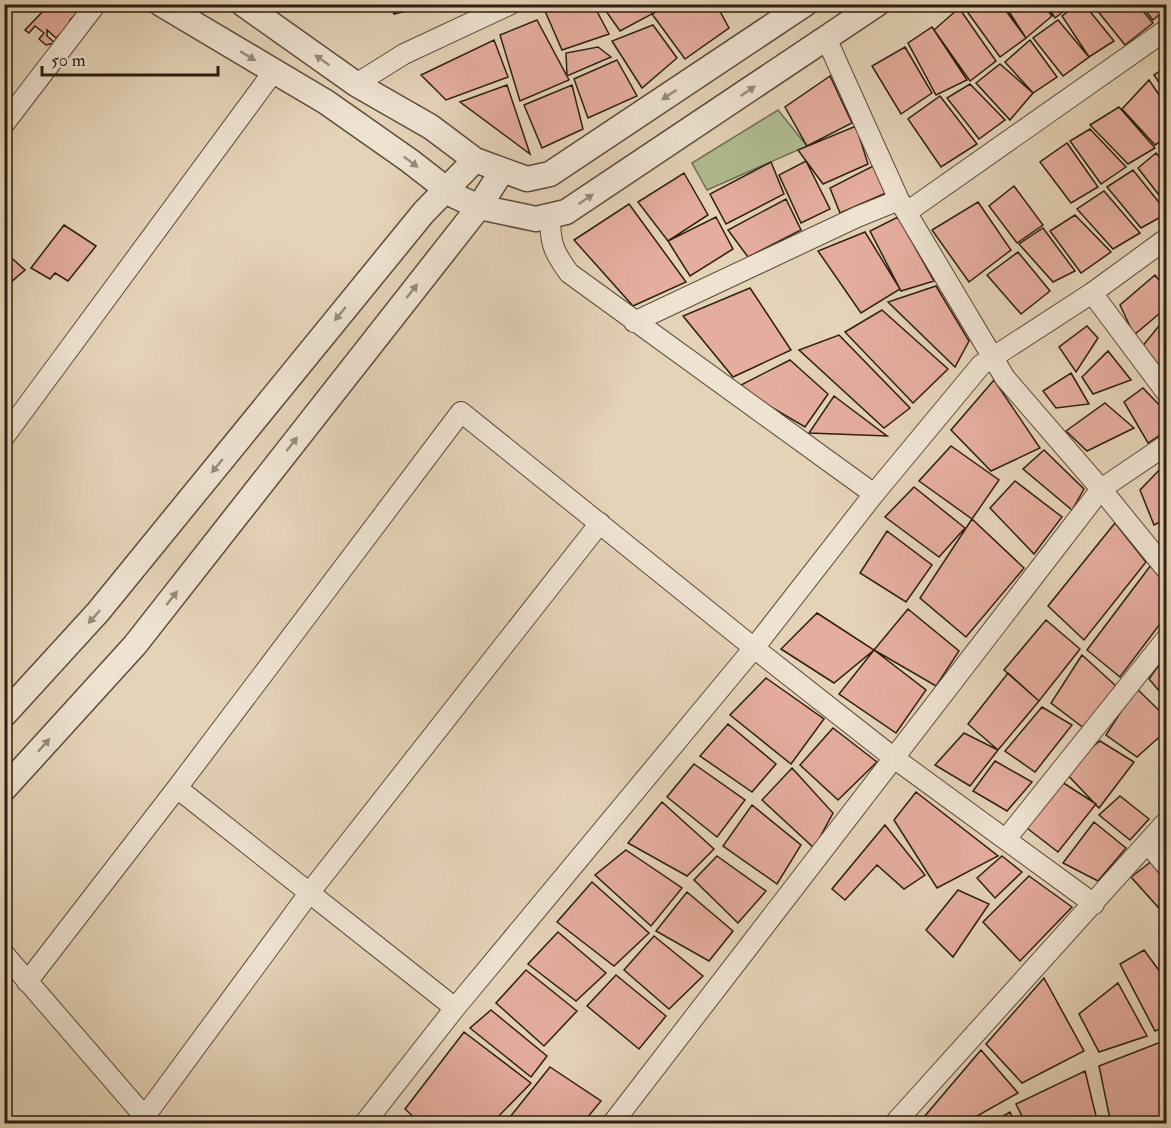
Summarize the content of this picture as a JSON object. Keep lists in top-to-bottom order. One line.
{"scale_bar":"50 m"}
